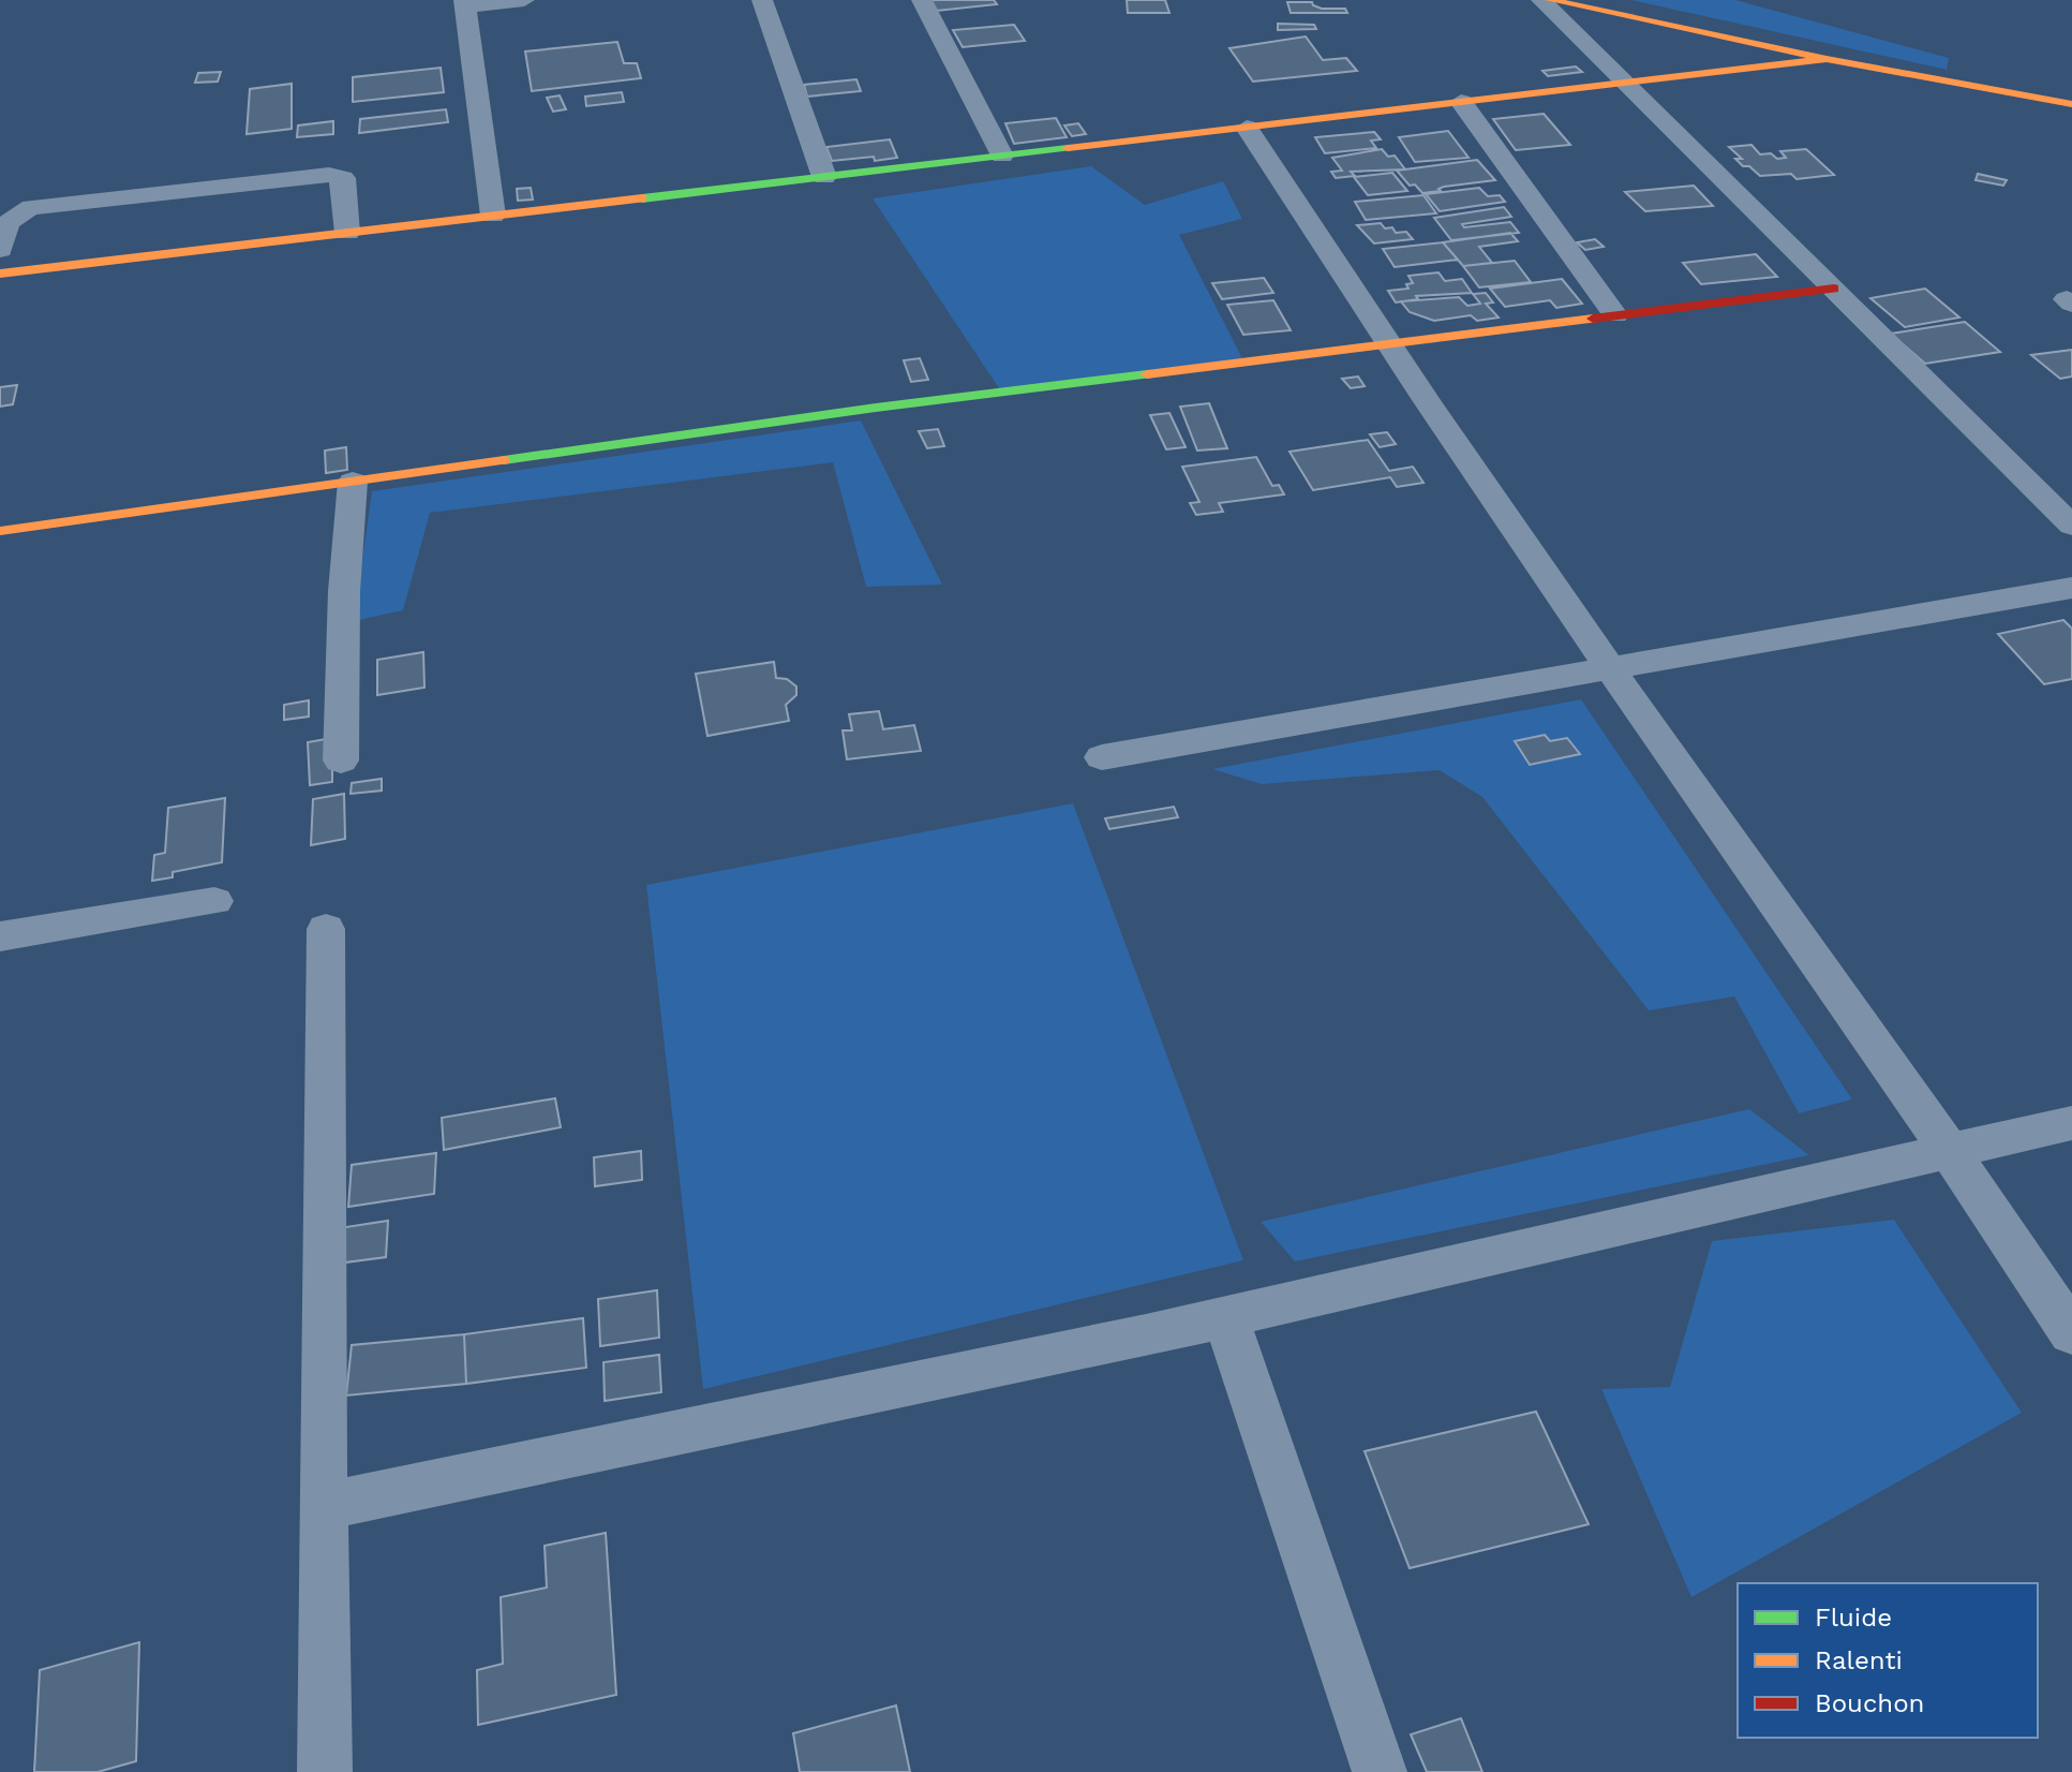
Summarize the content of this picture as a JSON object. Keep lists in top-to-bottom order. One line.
{"legend":["Fluide","Ralenti","Bouchon"]}
